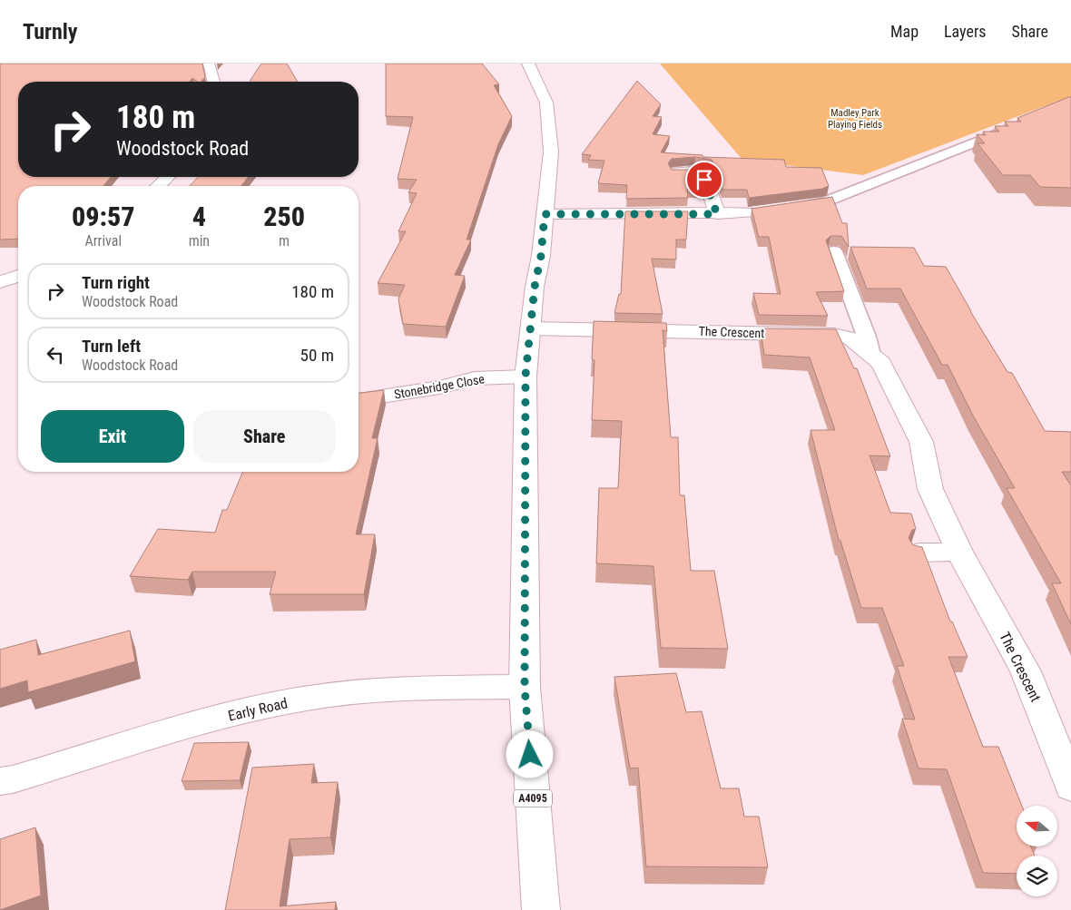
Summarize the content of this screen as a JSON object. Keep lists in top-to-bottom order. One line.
{"streets":{"street":["The Crescent","Stonebridge Close","Early Road","A4095"]},"crossings":[["The Crescent","A4095"],["Stonebridge Close","A4095"],["Early Road","A4095"]],"parks":["Madley Park Playing Fields"],"north":"left","page":{"header":"Turnly","nav":["Map","Layers","Share"],"turn":["180 m","Woodstock Road"],"eta":["09:57","Arrival","4","min","250","m"],"list":[{"name":"Turn right","note":"Woodstock Road","value":"180 m"},{"name":"Turn left","note":"Woodstock Road","value":"50 m"}],"buttons":["Exit","Share"]}}
